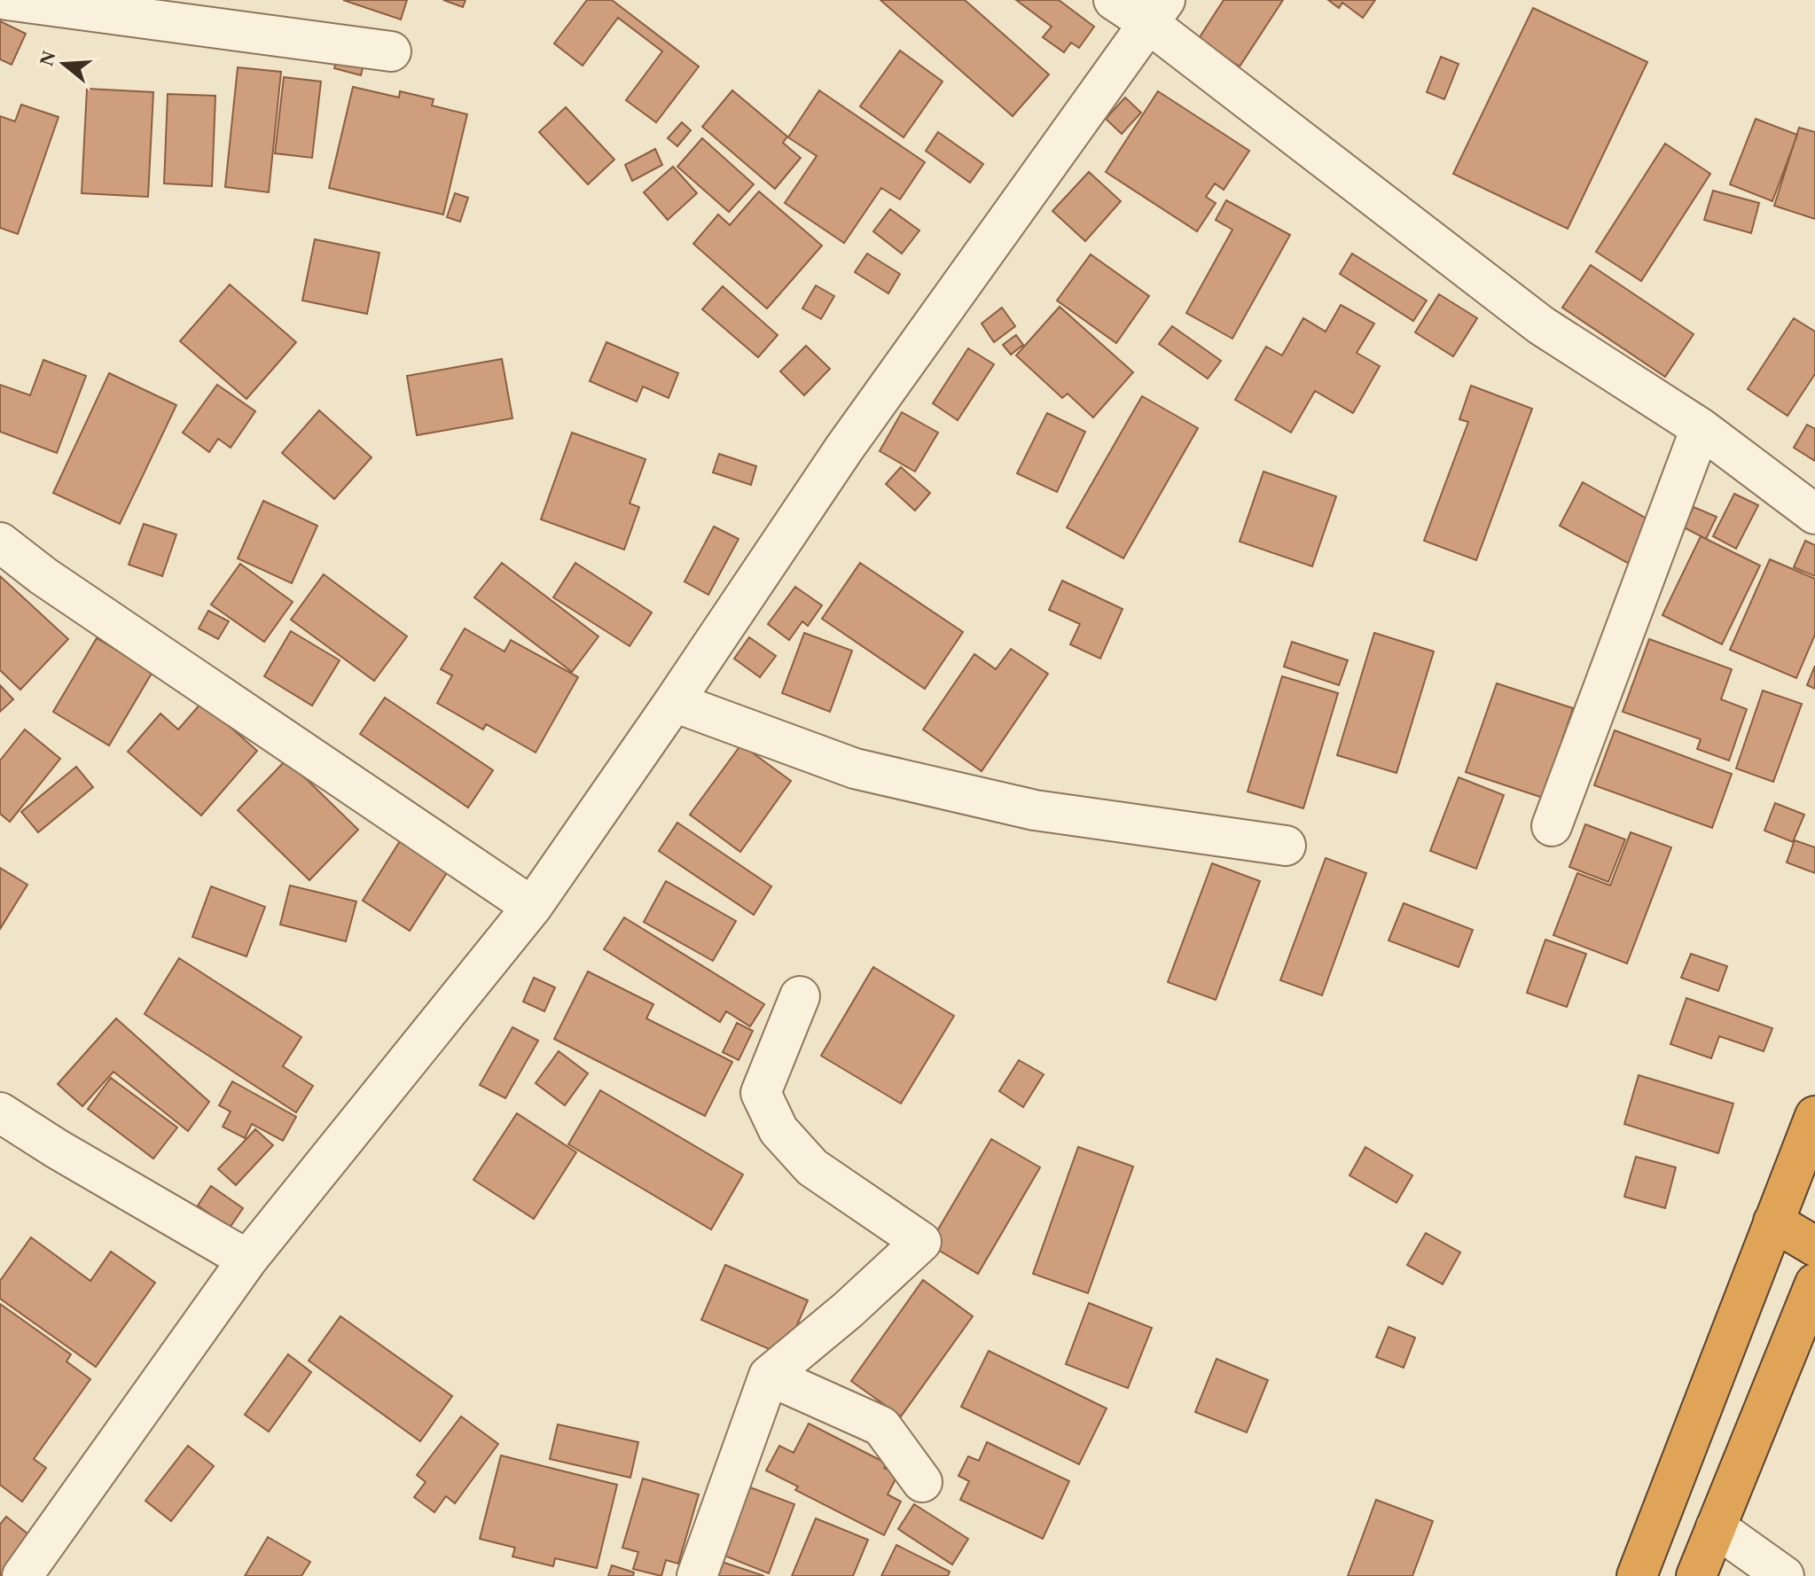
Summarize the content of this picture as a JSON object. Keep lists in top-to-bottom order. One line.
{"north":"left"}
